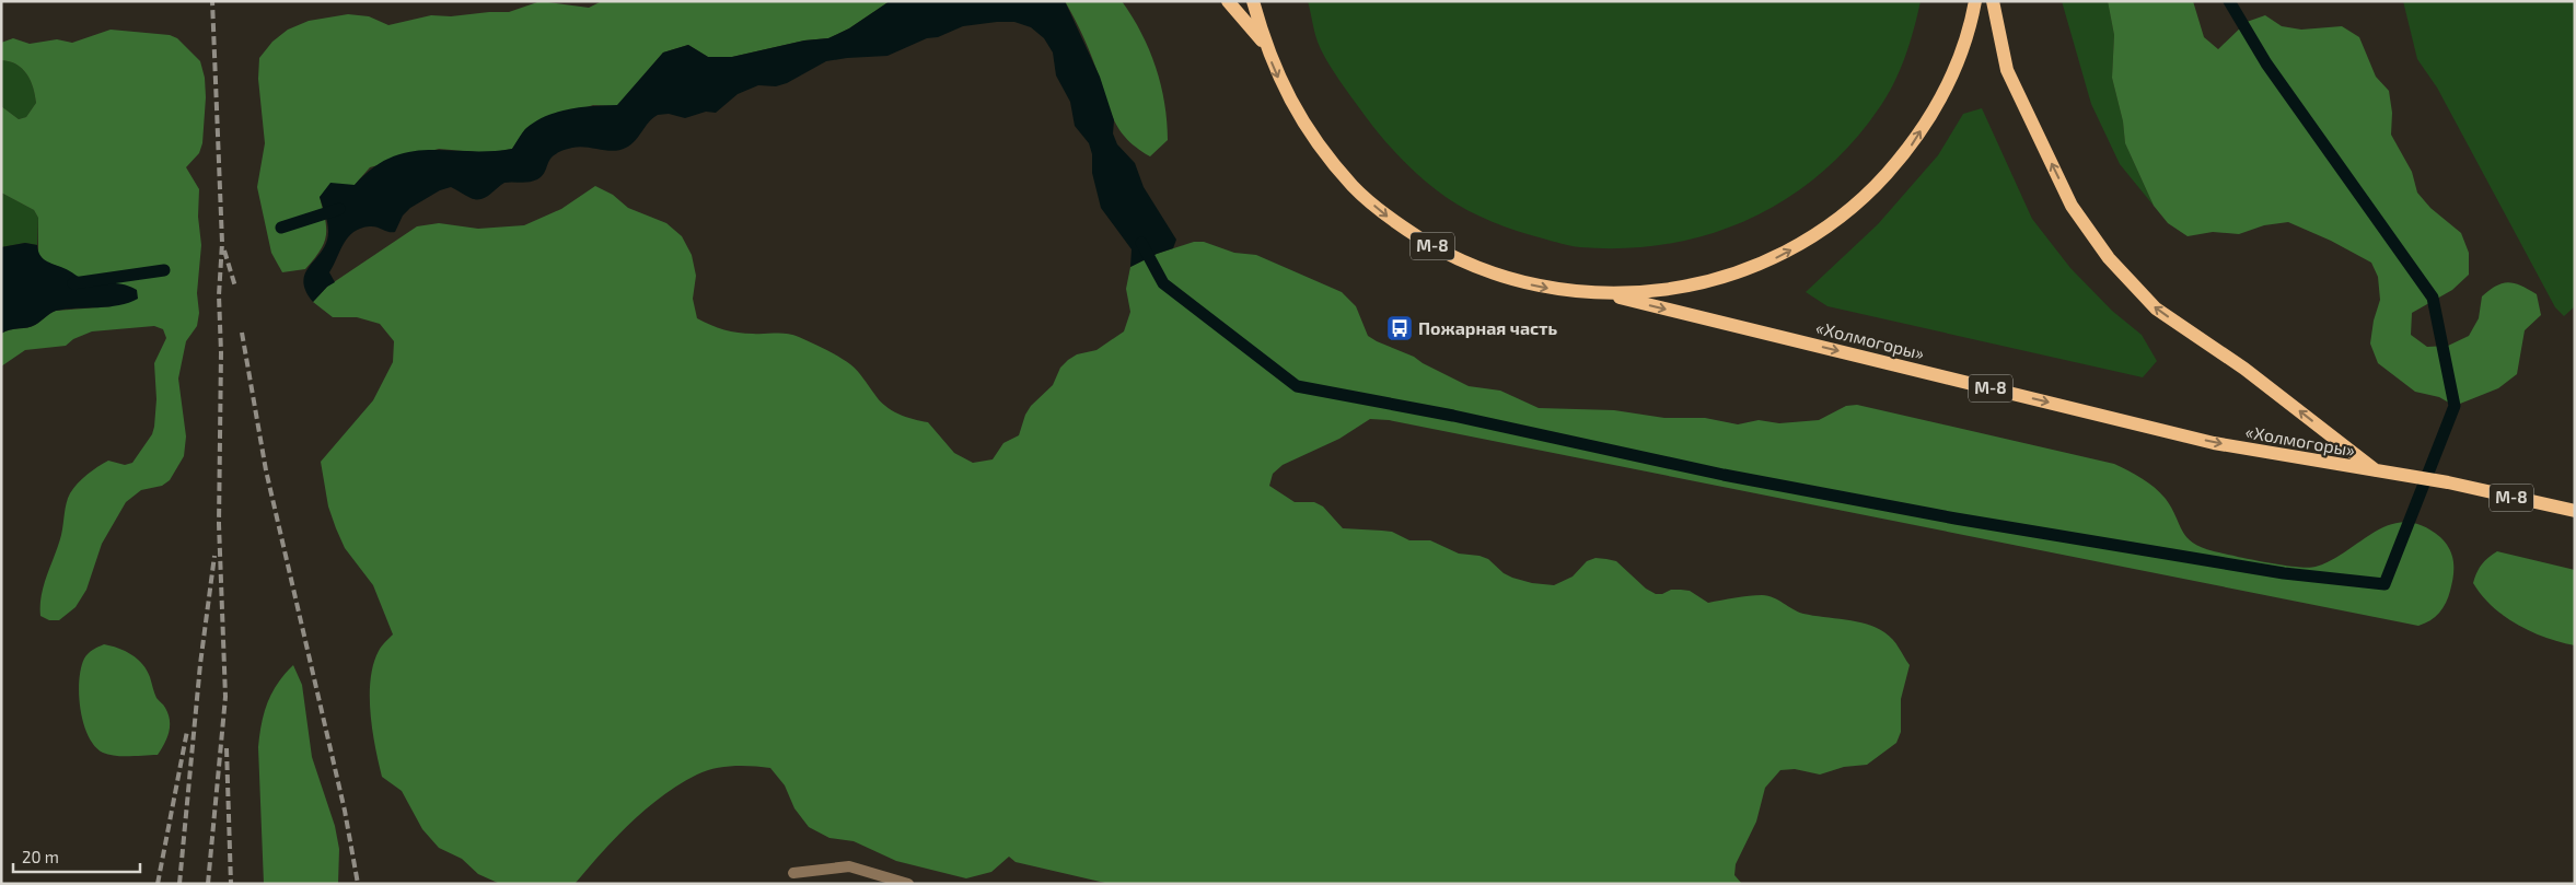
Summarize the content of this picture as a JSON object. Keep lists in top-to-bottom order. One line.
{"streets":{"main road":["М-8","«Холмогоры»"]},"crossings":[["М-8","«Холмогоры»"]],"places":{"bus stop":["Пожарная часть"]},"scale_bar":"20 m"}
